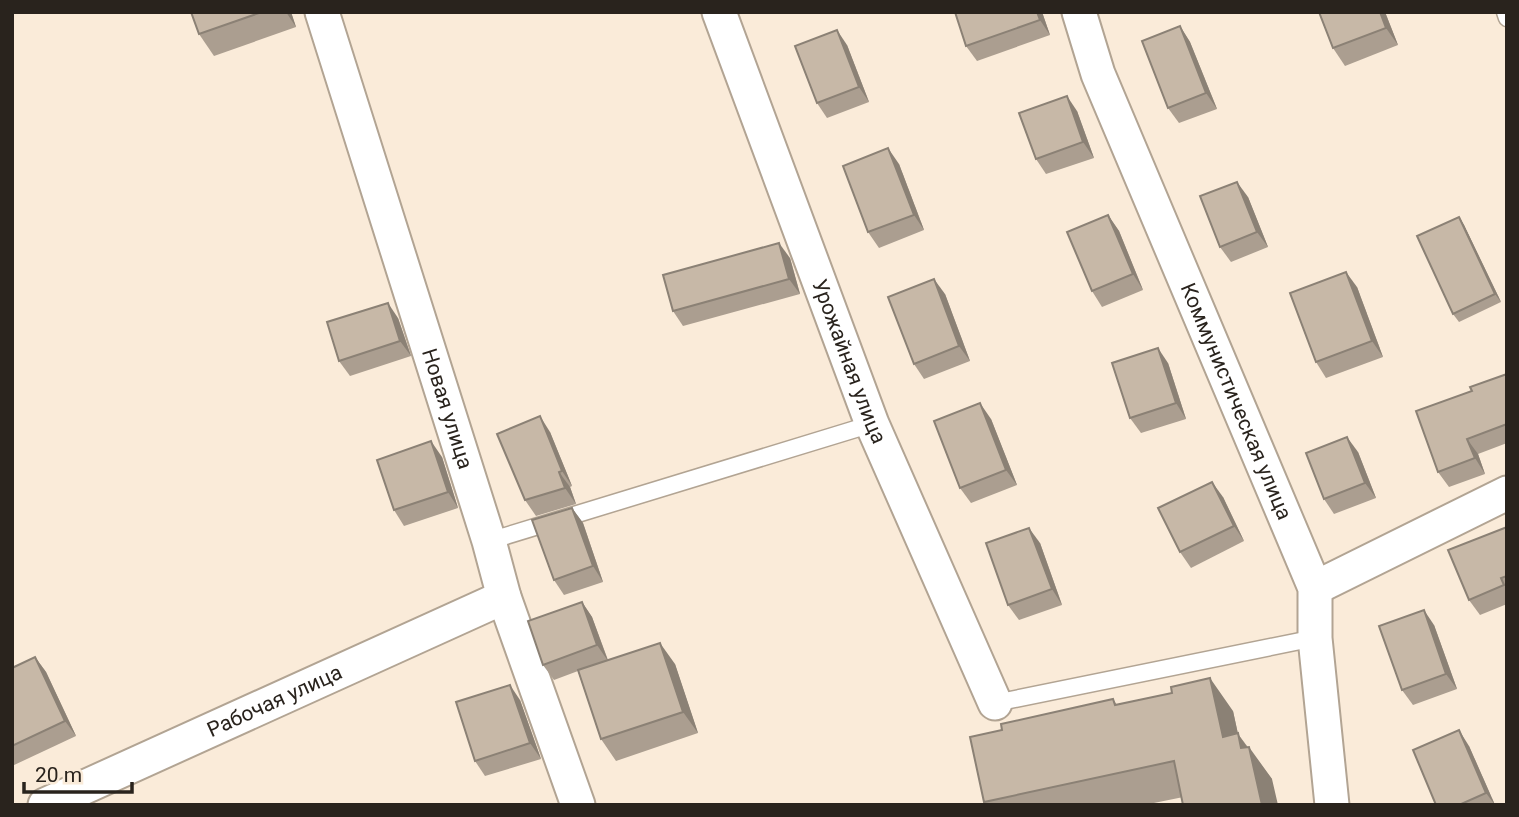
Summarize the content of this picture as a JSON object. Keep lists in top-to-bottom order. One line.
{"streets":{"street":["Урожайная улица","Коммунистическая улица","Новая улица","Рабочая улица"]},"crossings":[["Новая улица","Рабочая улица"]],"scale_bar":"20 m"}
